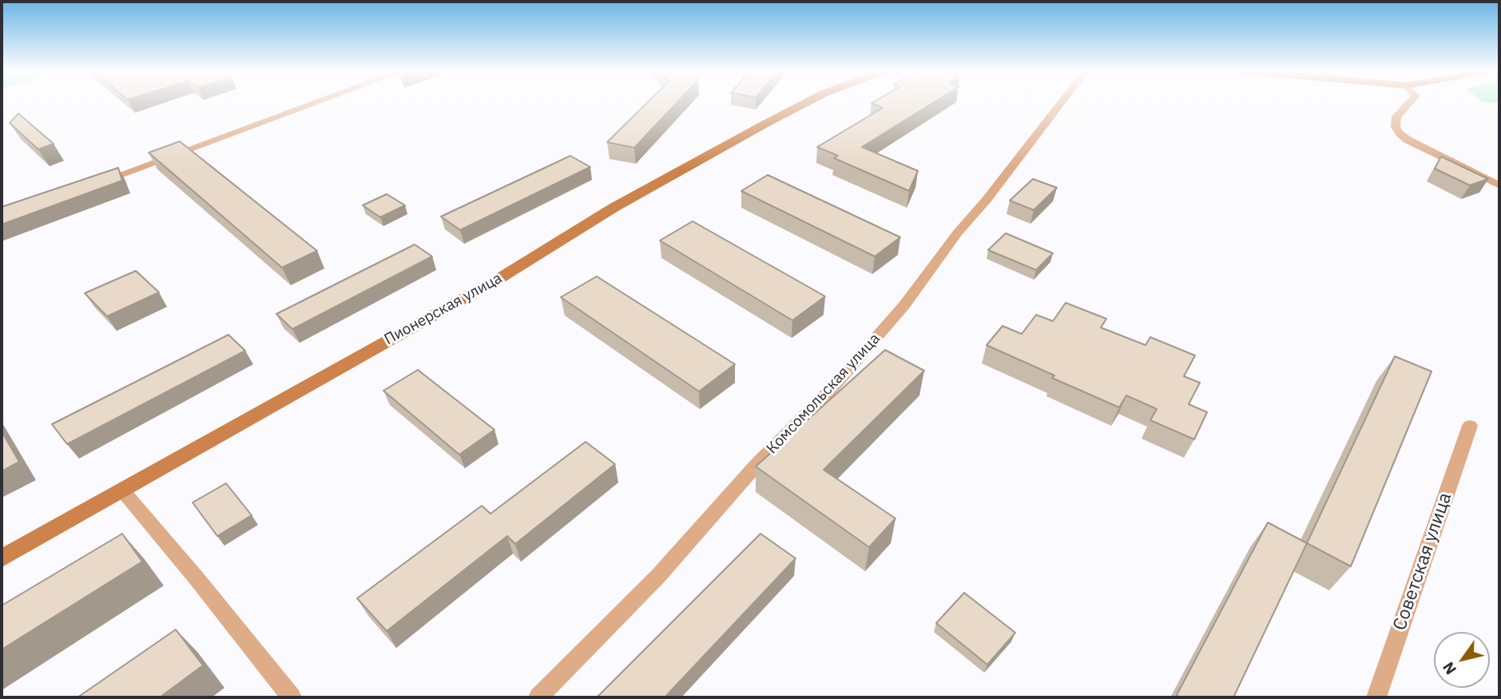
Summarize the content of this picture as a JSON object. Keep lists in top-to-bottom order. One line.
{"streets":{"main road":["Пионерская улица"],"street":["Комсомольская улица","Советская улица"]},"north":"bottom left"}
